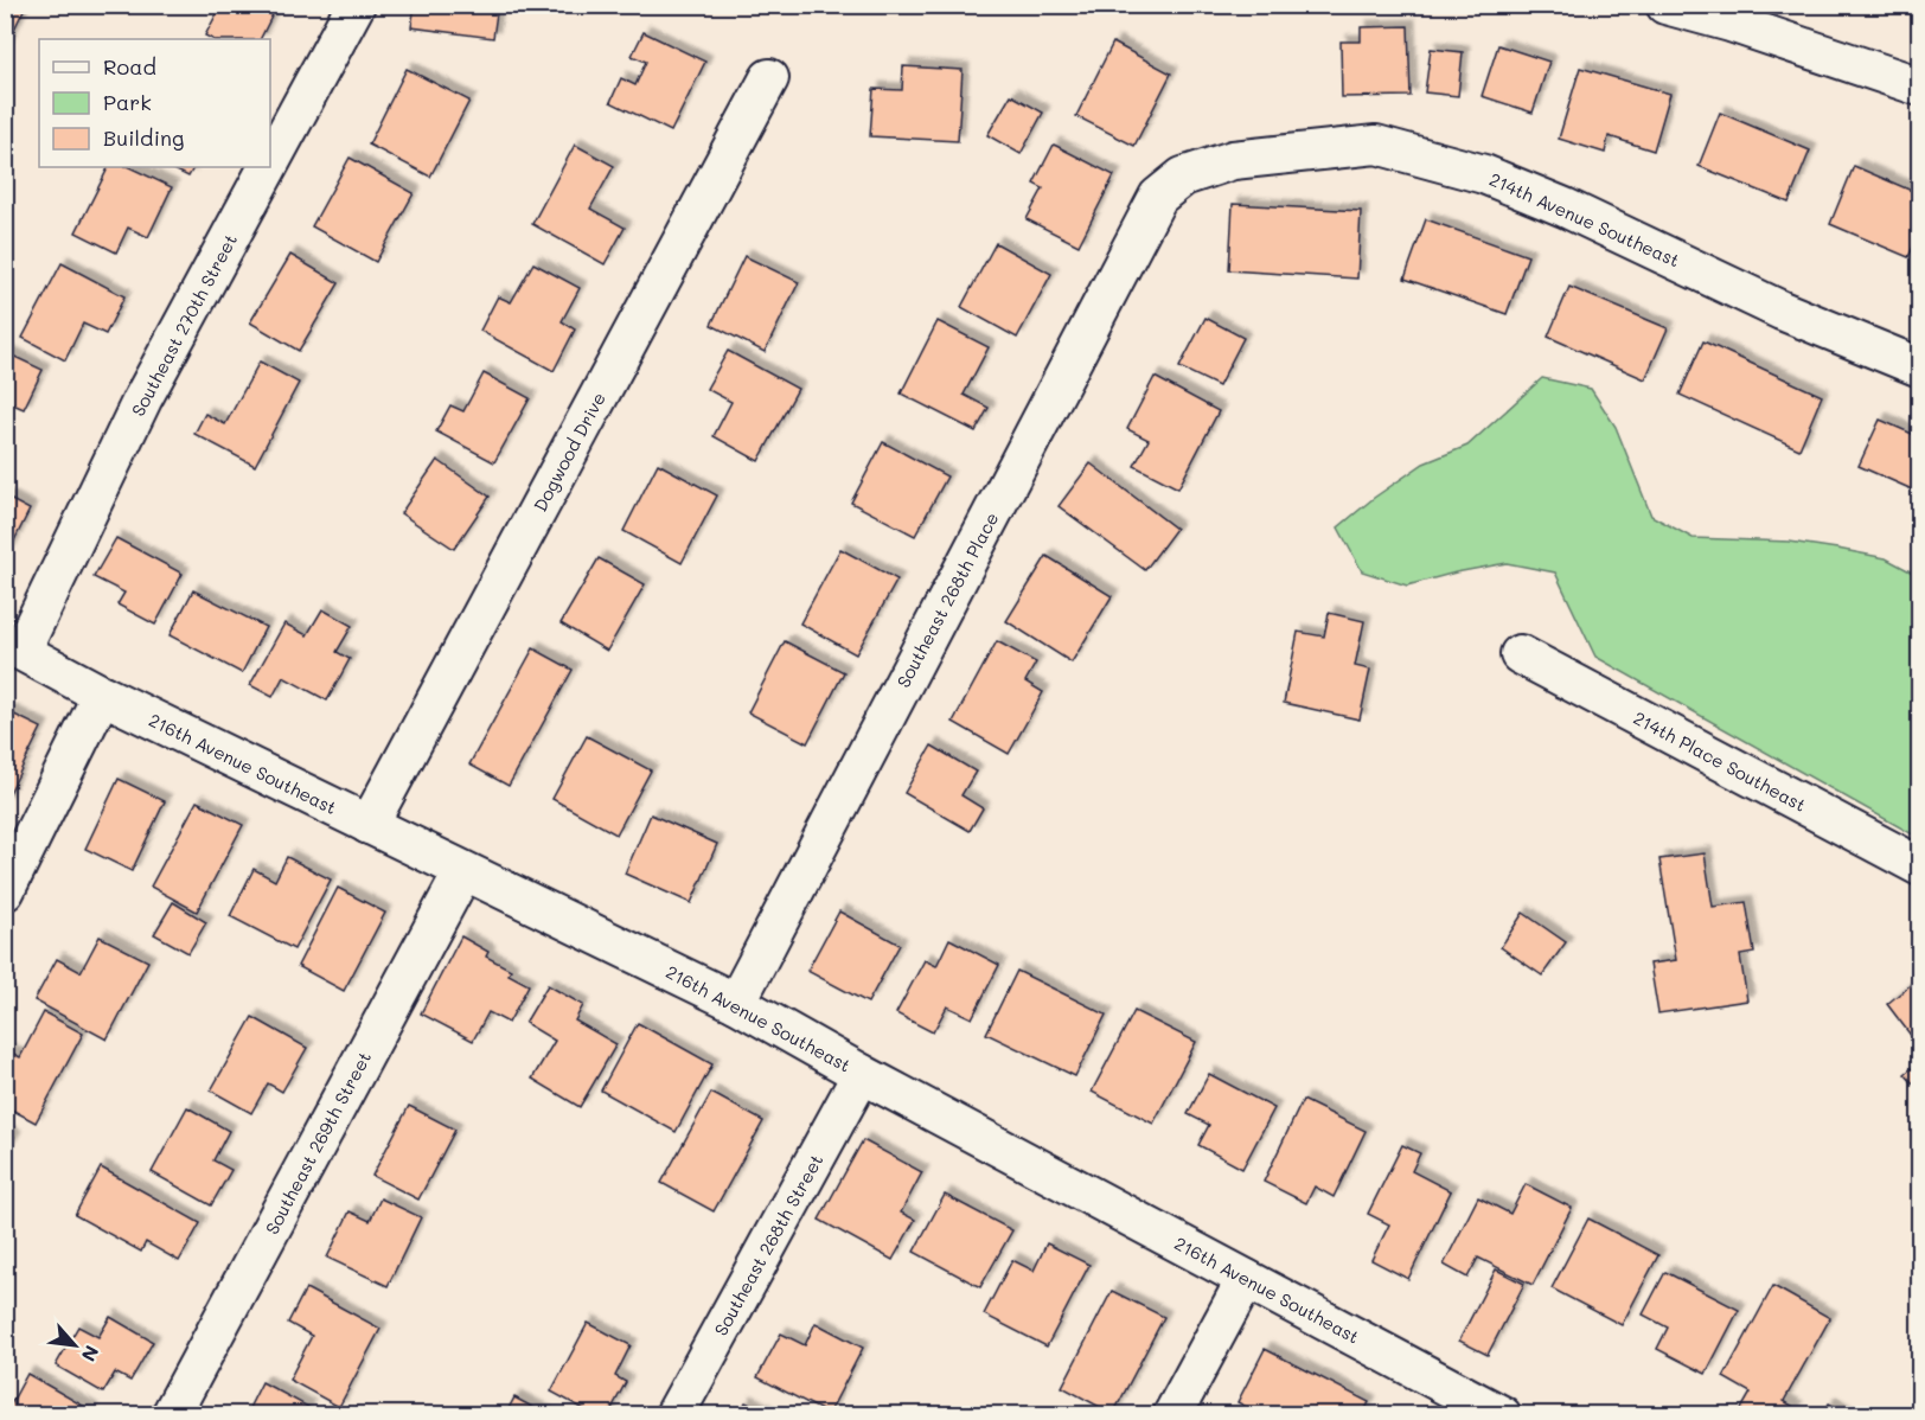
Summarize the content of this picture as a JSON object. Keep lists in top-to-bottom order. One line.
{"streets":{"street":["214th Avenue Southeast","Southeast 270th Street","Dogwood Drive","Southeast 268th Place","214th Place Southeast","216th Avenue Southeast","Southeast 269th Street","Southeast 268th Street"]},"crossings":[["214th Avenue Southeast","Southeast 268th Place"],["Southeast 270th Street","216th Avenue Southeast"],["Dogwood Drive","216th Avenue Southeast"],["Southeast 268th Place","216th Avenue Southeast"],["216th Avenue Southeast","Southeast 269th Street"],["216th Avenue Southeast","Southeast 268th Street"]],"legend":["Road","Park","Building"],"north":"bottom right"}
